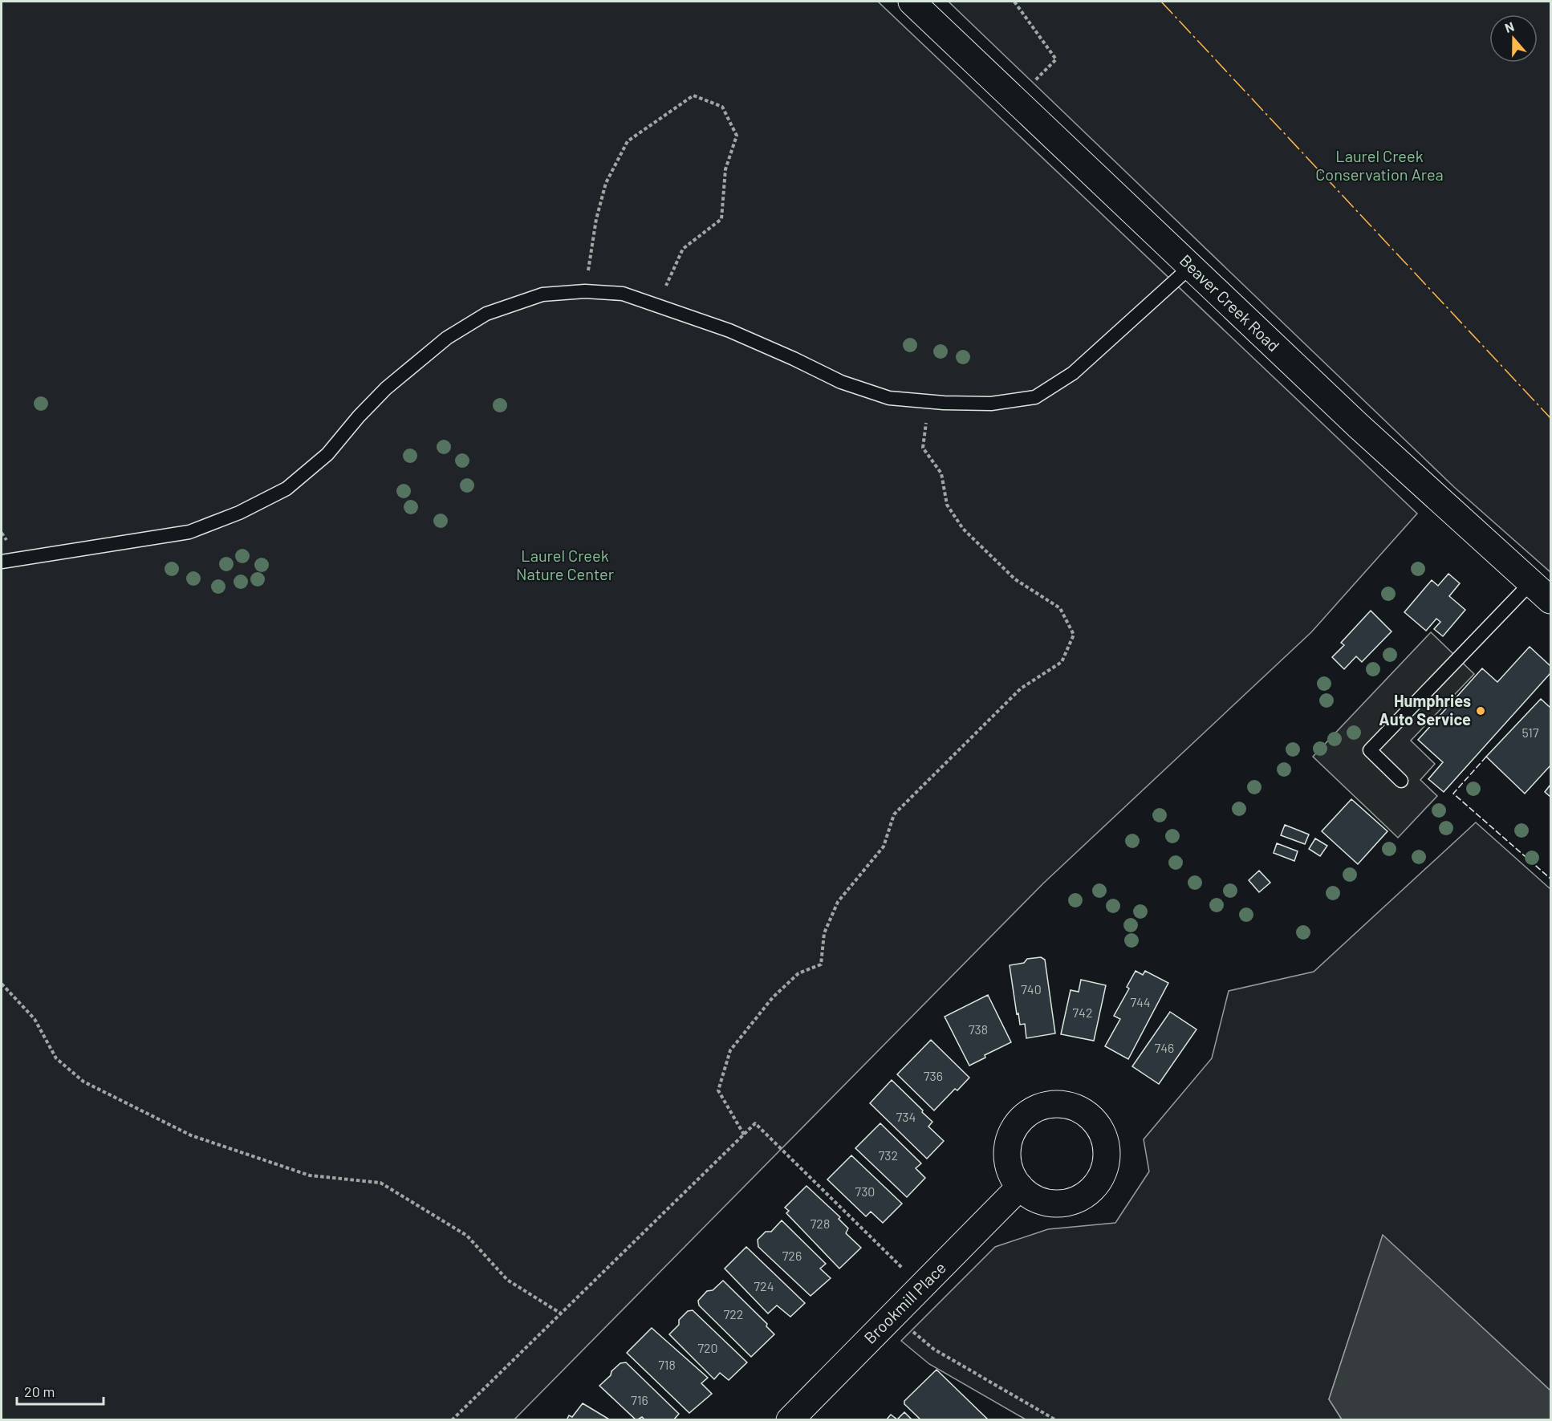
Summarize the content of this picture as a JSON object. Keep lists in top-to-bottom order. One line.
{"streets":{"street":["Beaver Creek Road","Brookmill Place"]},"parks":["Laurel Creek Conservation Area","Laurel Creek Nature Center"],"places":["Humphries Auto Service"],"house_numbers":["517","740","744","742","738","746","736","734","732","730","728","726","724","722","720","718","716"],"scale_bar":"20 m","north":"top"}
